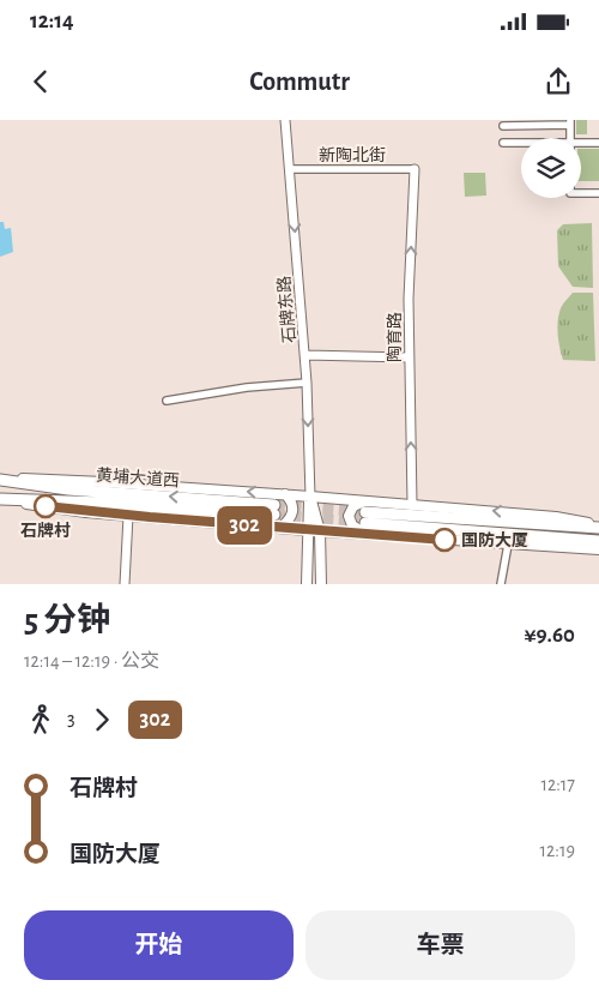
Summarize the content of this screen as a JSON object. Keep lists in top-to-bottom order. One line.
{"streets":{"main road":["黄埔大道西"],"street":["新陶北街","石牌东路","陶育路"]},"crossings":[["新陶北街","石牌东路"],["新陶北街","陶育路"]],"one_way":["石牌东路","陶育路"],"places":["石牌村","国防大厦"],"lines":["bus line 302"],"page":{"status":"12:14","header":"Commutr","on_map":"302","heading":["5 分钟","12:14 – 12:19 · 公交","¥9.60"],"legs":["3","302"],"list":[{"name":"石牌村","value":"12:17"},{"name":"国防大厦","value":"12:19"}],"buttons":["开始","车票"]}}
